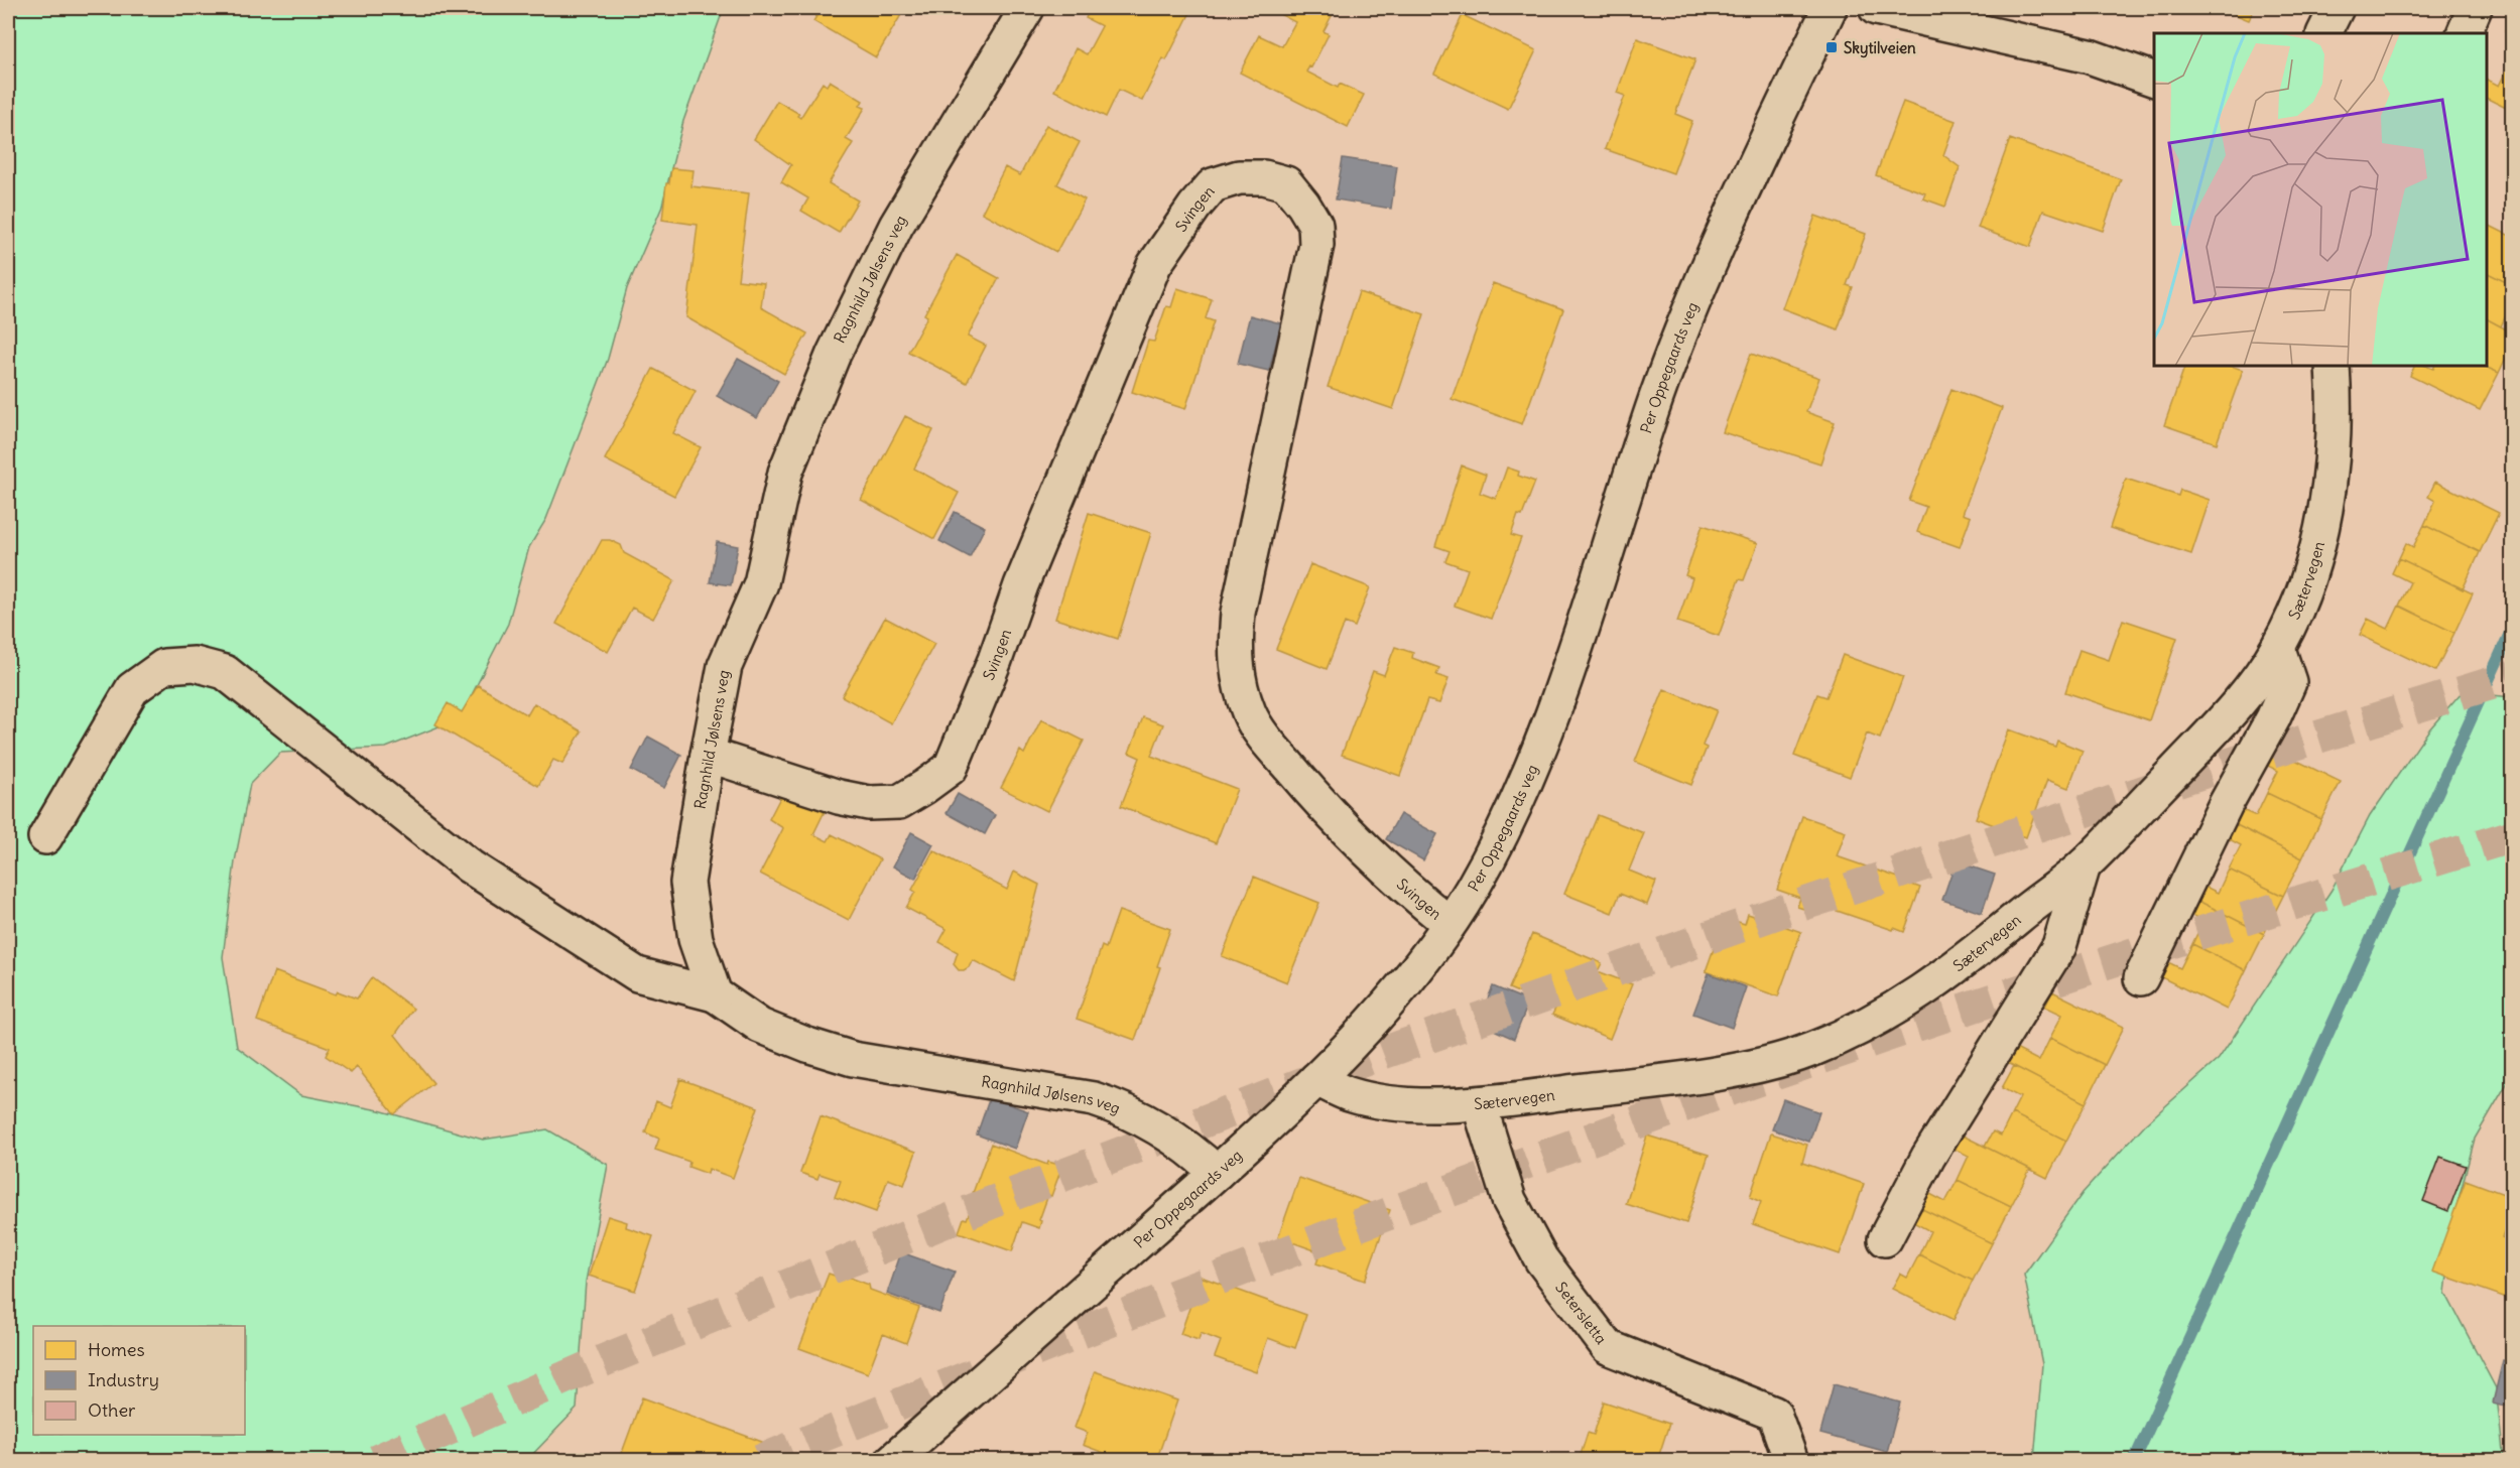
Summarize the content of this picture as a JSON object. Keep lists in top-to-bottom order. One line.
{"streets":{"street":["Svingen","Ragnhild Jølsens veg","Per Oppegaards veg","Sætervegen","Setersletta"]},"crossings":[["Svingen","Ragnhild Jølsens veg"],["Svingen","Per Oppegaards veg"],["Ragnhild Jølsens veg","Per Oppegaards veg"],["Per Oppegaards veg","Sætervegen"],["Sætervegen","Setersletta"]],"places":{"transit":["Skytilveien"]},"legend":["Homes","Industry","Other"]}
